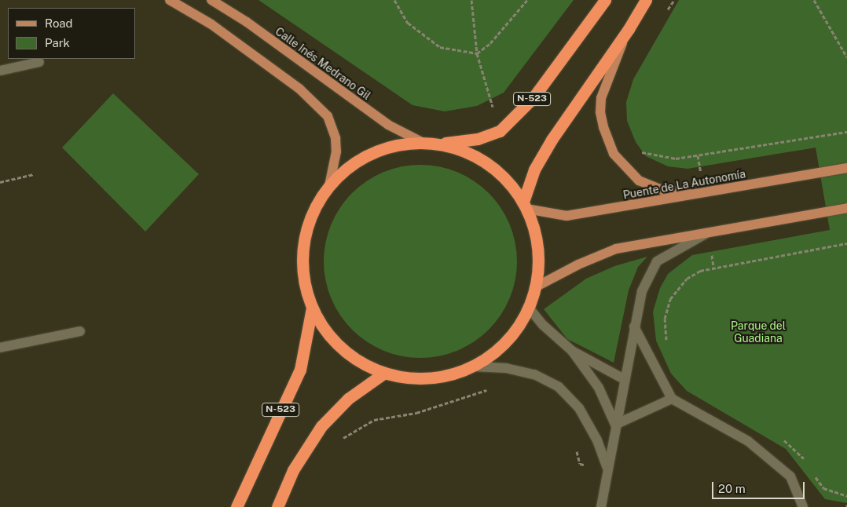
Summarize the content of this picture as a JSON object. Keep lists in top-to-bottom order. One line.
{"streets":{"highway":["N-523"],"main road":["Calle Inés Medrano Gil","Puente de La Autonomía"]},"parks":["Parque del Guadiana"],"legend":["Road","Park"],"scale_bar":"20 m"}
